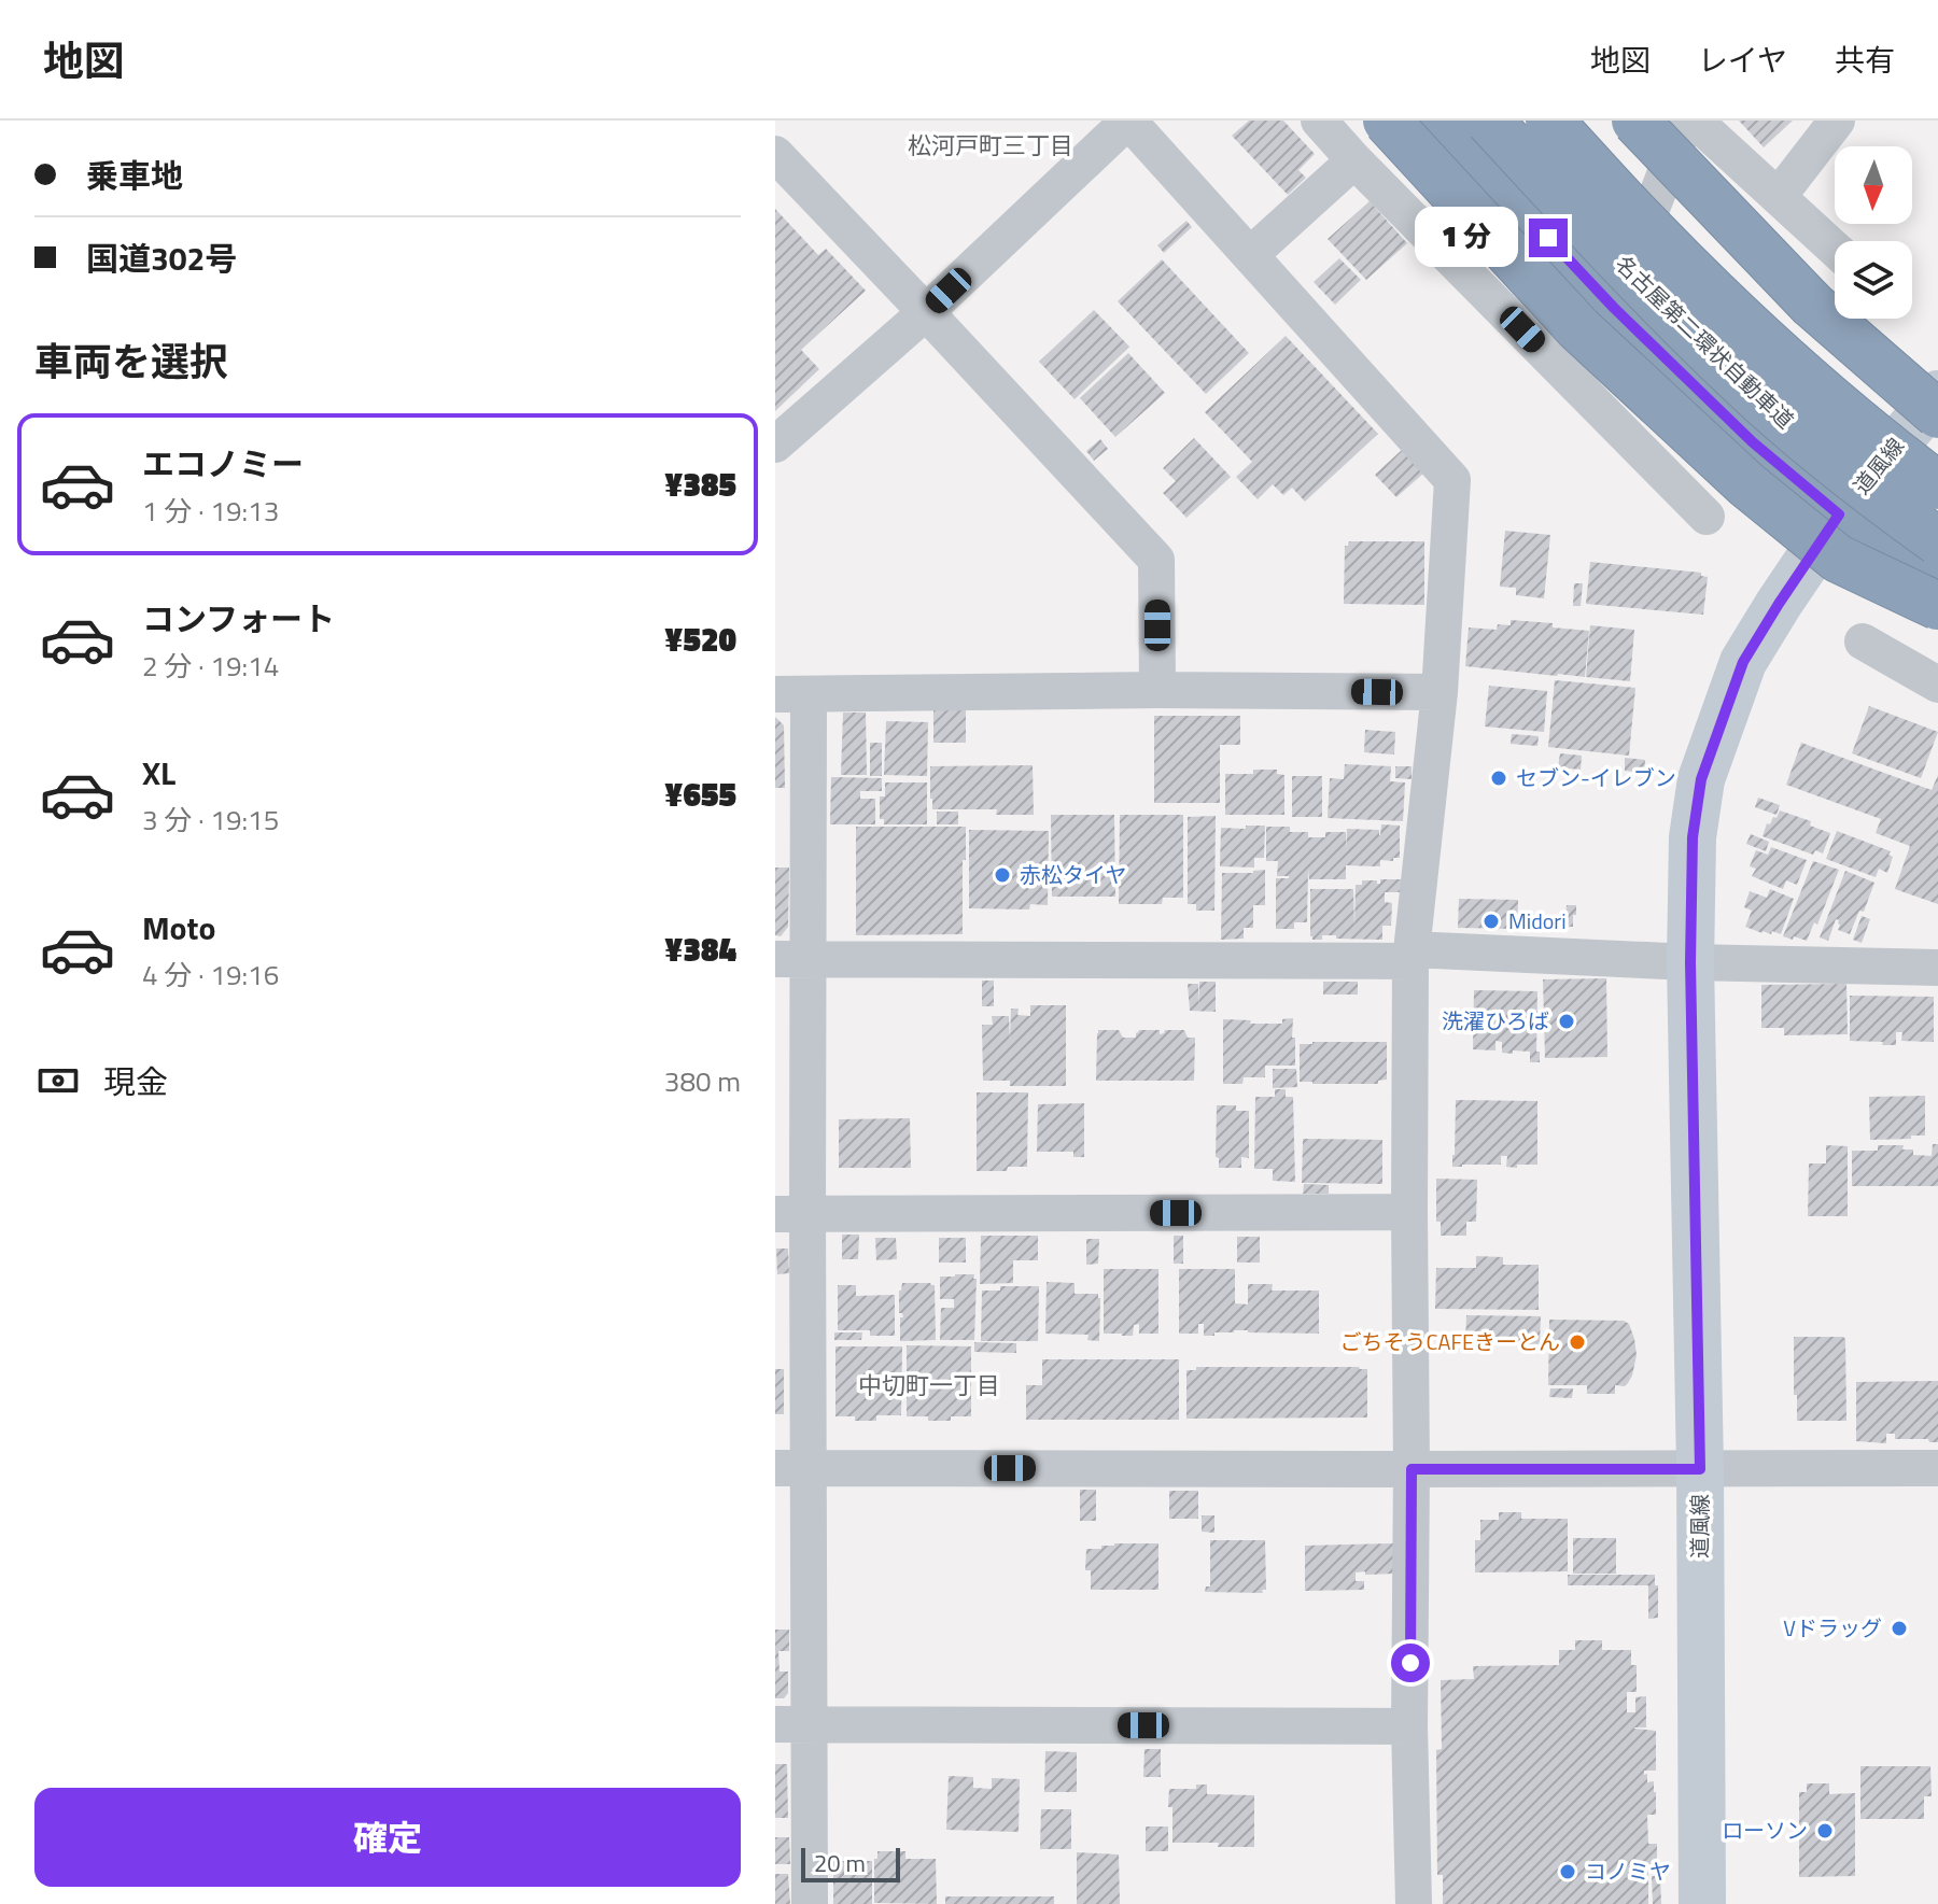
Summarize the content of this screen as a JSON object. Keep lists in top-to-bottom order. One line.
{"streets":{"highway":["名古屋第二環状自動車道"],"street":["道風線"]},"districts":["松河戸町三丁目","中切町一丁目"],"places":["セブン-イレブン","赤松タイヤ","Midori","洗濯ひろば","ごちそうCAFEきーとん","Vドラッグ","ローソン","コノミヤ"],"scale_bar":"20 m","north":"bottom","page":{"header":"地図","nav":["地図","レイヤ","共有"],"banner":["乗車地","国道302号"],"bubble":"1 分","heading":"車両を選択","list":[{"name":"エコノミー","note":"1 分 · 19:13","value":"¥385"},{"name":"コンフォート","note":"2 分 · 19:14","value":"¥520"},{"name":"XL","note":"3 分 · 19:15","value":"¥655"},{"name":"Moto","note":"4 分 · 19:16","value":"¥384"}],"pay":["現金","380 m"],"buttons":"確定","scale":"20 m"}}
